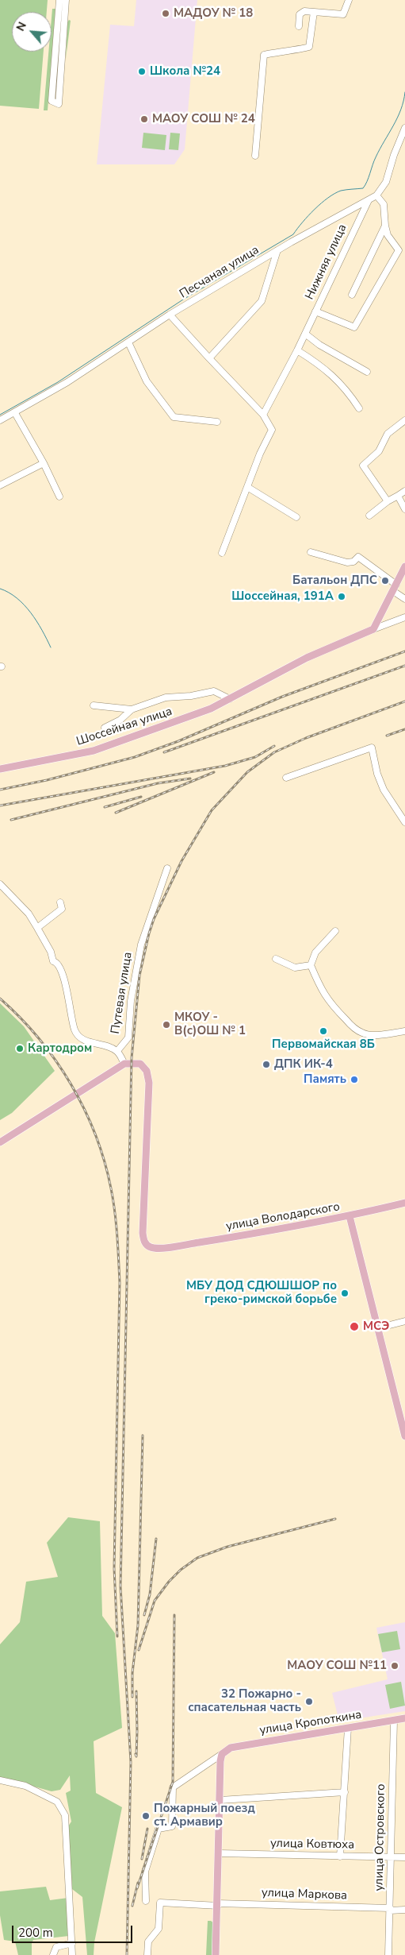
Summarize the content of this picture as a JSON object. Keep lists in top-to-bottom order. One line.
{"streets":{"main road":["Шоссейная улица","улица Володарского","улица Кропоткина"],"street":["Нижняя улица","Песчаная улица","Путевая улица","улица Островского","улица Ковтюха","улица Маркова"]},"crossings":[["Нижняя улица","Песчаная улица"],["улица Кропоткина","улица Островского"],["улица Островского","улица Ковтюха"],["улица Островского","улица Маркова"]],"places":["МАДОУ № 18","Школа №24","МАОУ СОШ № 24","Батальон ДПС","Шоссейная, 191А","МКОУ - В(с)ОШ № 1","Первомайская 8Б","Картодром","ДПК ИК-4","Память","МБУ ДОД СДЮШШОР по греко-римской борьбе","МСЭ","МАОУ СОШ №11","32 Пожарно - спасательная часть","Пожарный поезд ст. Армавир"],"scale_bar":"200 m","north":"top left"}
